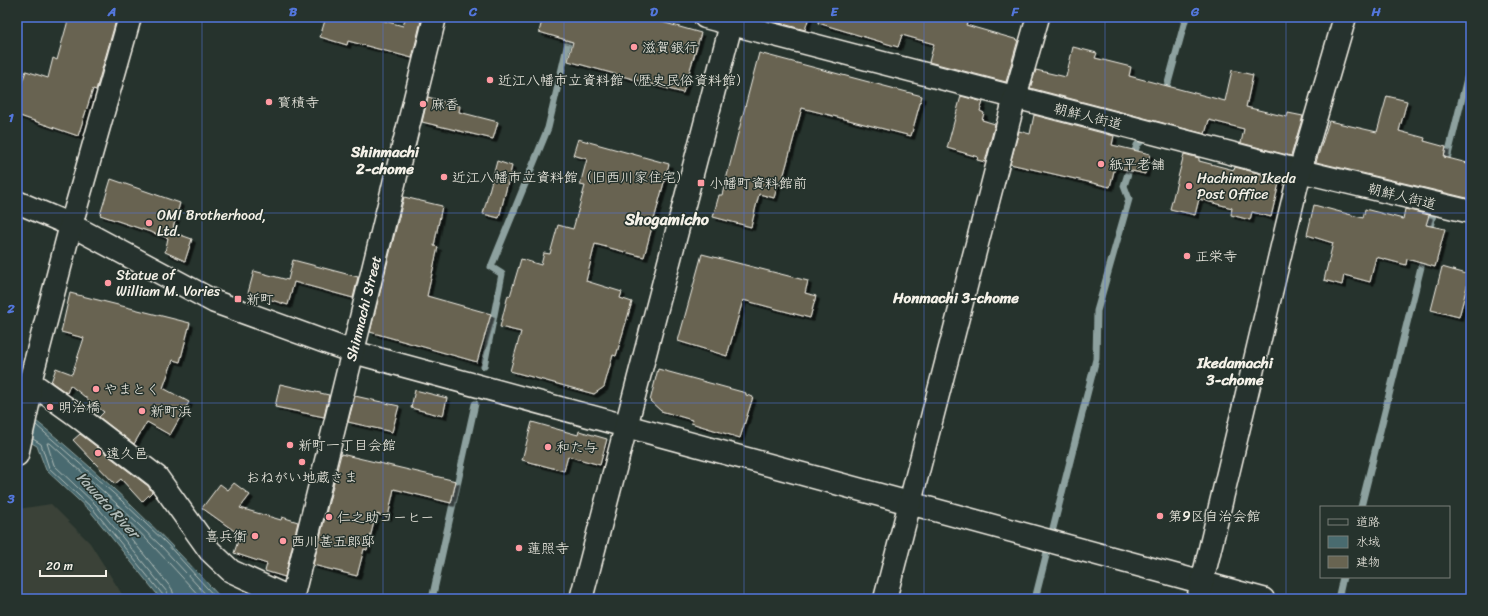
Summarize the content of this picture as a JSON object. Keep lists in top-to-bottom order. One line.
{"streets":{"street":["朝鮮人街道","Shinmachi Street"]},"districts":["Shinmachi 2-chome","Shogamicho","Honmachi 3-chome","Ikedamachi 3-chome"],"water":["Yawata River"],"places":{"other":["滋賀銀行","近江八幡市立資料館（歴史民俗資料館）","寳積寺","麻香","紙平老舗","近江八幡市立資料館（旧西川家住宅）","Hachiman Ikeda Post Office","OMI Brotherhood, Ltd.","正栄寺","Statue of William M. Vories","やまとく","明治橋","新町浜","新町一丁目会館","和た与","遠久邑","おねがい地蔵さま","第9区自治会館","仁之助コーヒー","喜兵衛","西川甚五郎邸","蓮照寺"],"transit":["小幡町資料館前","新町"]},"legend":["道路","水域","建物"],"scale_bar":"20 m","grid":{"columns":["A","B","C","D","E","F","G","H"],"rows":["1","2","3"]}}
